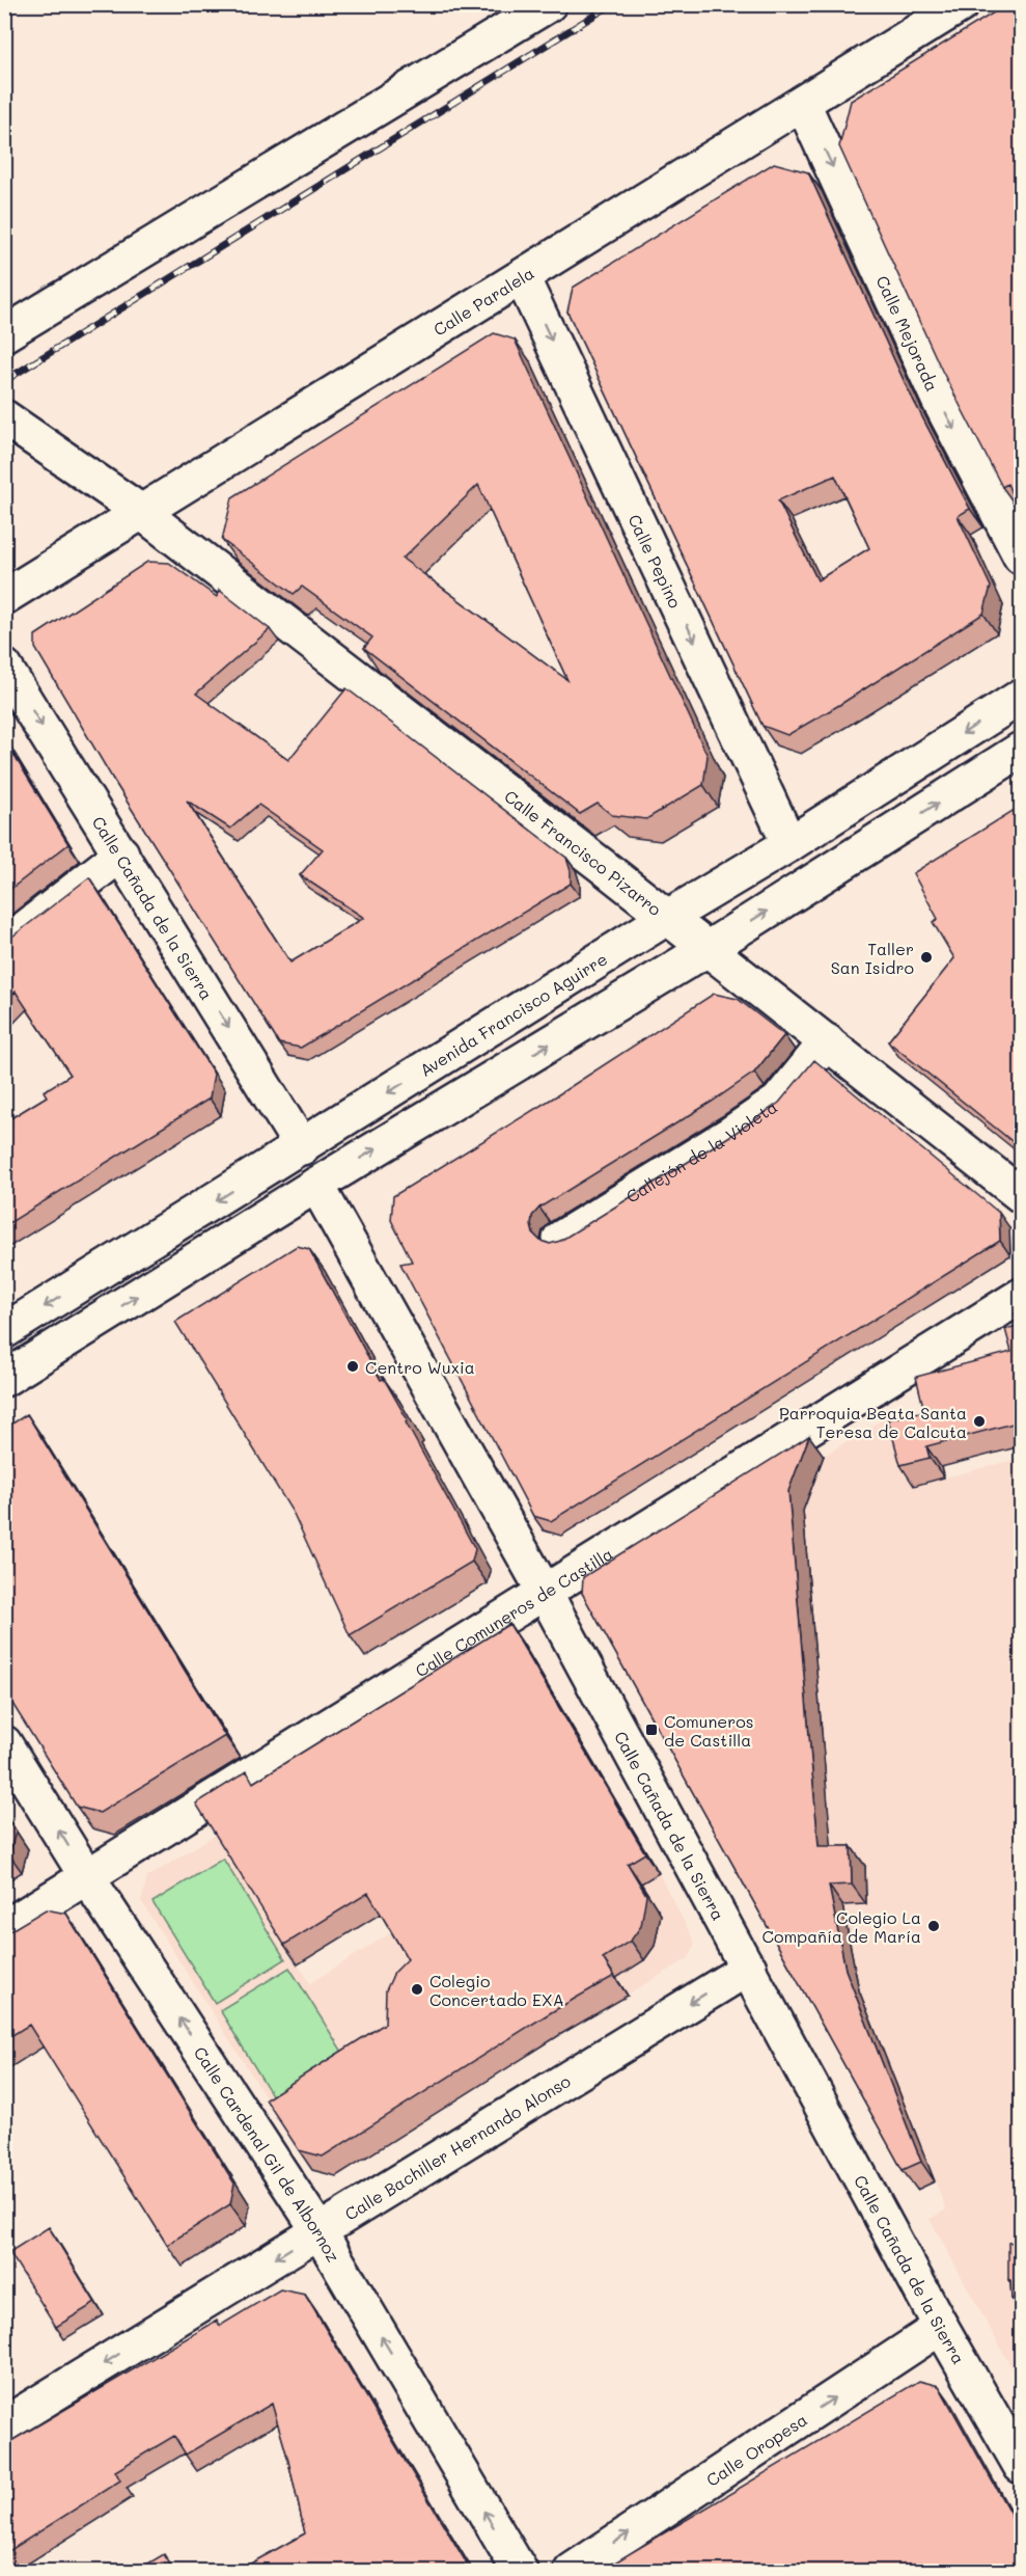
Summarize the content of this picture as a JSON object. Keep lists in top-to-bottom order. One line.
{"streets":{"street":["Calle Paralela","Calle Mejorada","Calle Pepino","Calle Francisco Pizarro","Calle Cañada de la Sierra","Avenida Francisco Aguirre","Callejón de la Violeta","Calle Comuneros de Castilla","Calle Bachiller Hernando Alonso","Calle Cardenal Gil de Albornoz","Calle Oropesa"]},"crossings":[["Calle Paralela","Calle Mejorada"],["Calle Paralela","Calle Pepino"],["Calle Paralela","Calle Francisco Pizarro"],["Calle Pepino","Avenida Francisco Aguirre"],["Calle Francisco Pizarro","Avenida Francisco Aguirre"],["Calle Francisco Pizarro","Callejón de la Violeta"],["Calle Cañada de la Sierra","Avenida Francisco Aguirre"],["Calle Cañada de la Sierra","Calle Comuneros de Castilla"],["Calle Cañada de la Sierra","Calle Bachiller Hernando Alonso"],["Calle Cañada de la Sierra","Calle Oropesa"],["Calle Comuneros de Castilla","Calle Cardenal Gil de Albornoz"],["Calle Bachiller Hernando Alonso","Calle Cardenal Gil de Albornoz"]],"one_way":["Calle Mejorada","Calle Pepino","Calle Bachiller Hernando Alonso","Calle Cardenal Gil de Albornoz","Calle Oropesa"],"places":{"other":["Taller San Isidro","Centro Wuxia","Parroquia Beata Santa Teresa de Calcuta","Colegio La Compañía de María","Colegio Concertado EXA"],"transit":["Comuneros de Castilla"]}}
